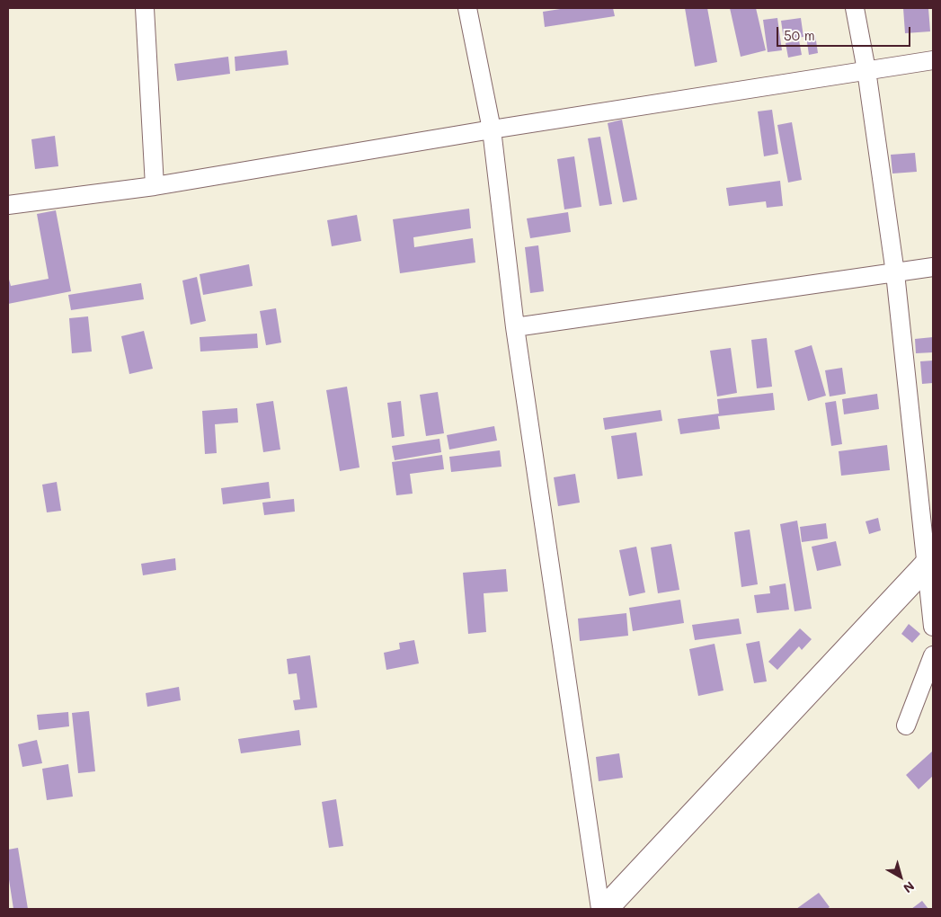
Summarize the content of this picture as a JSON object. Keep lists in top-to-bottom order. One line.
{"scale_bar":"50 m","north":"bottom right"}
